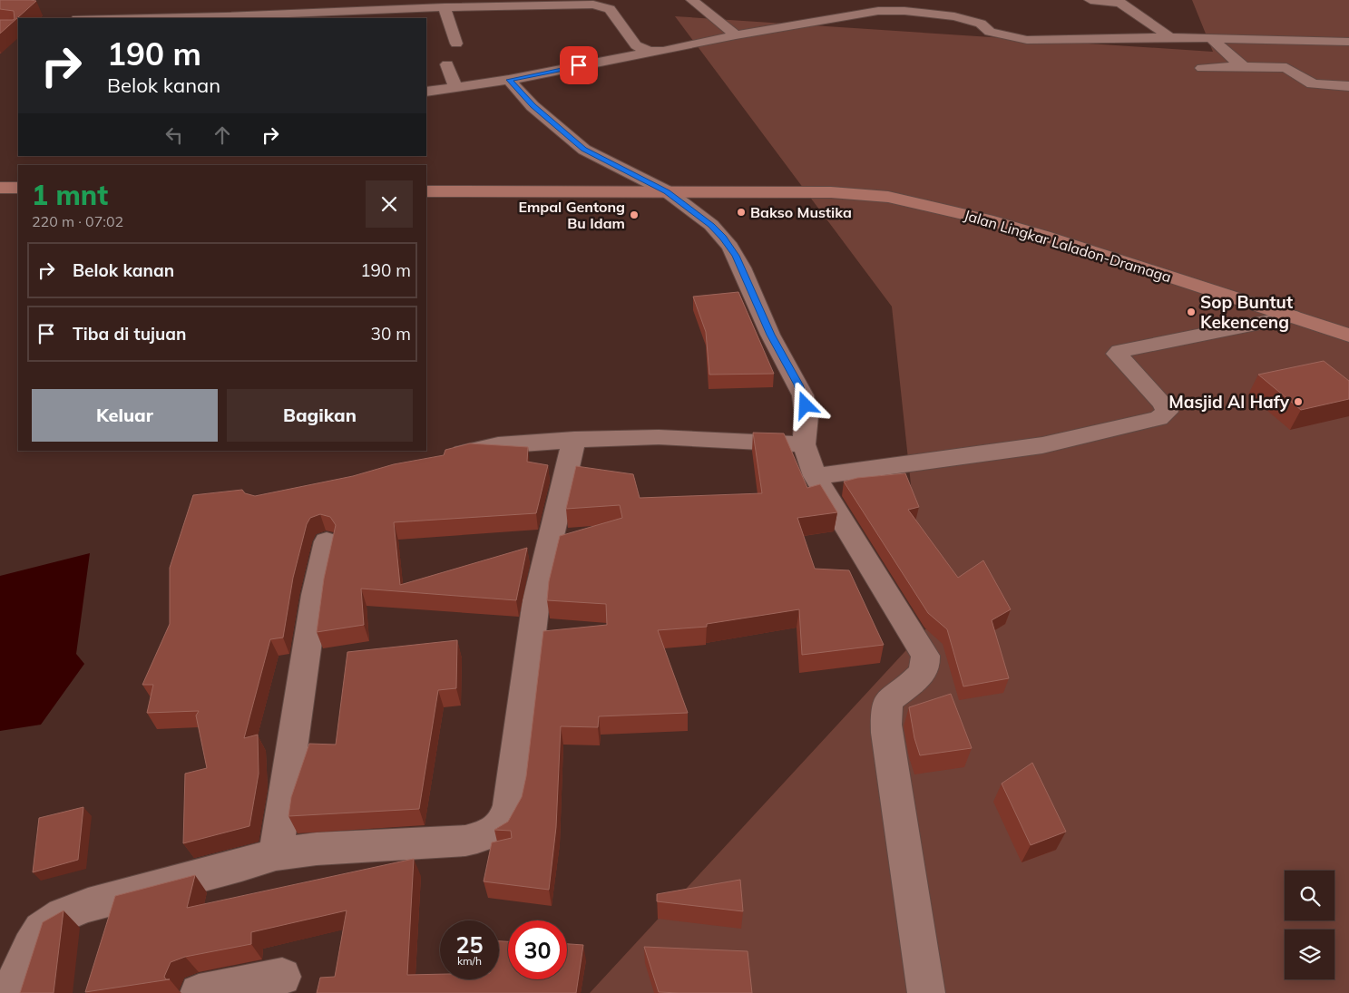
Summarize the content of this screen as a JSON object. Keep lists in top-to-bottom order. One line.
{"streets":{"main road":["Jalan Lingkar Laladon-Dramaga"]},"places":["Bakso Mustika","Empal Gentong Bu Idam","Sop Buntut Kekenceng","Masjid Al Hafy"],"page":{"turn":["190 m","Belok kanan"],"heading":["1 mnt","220 m · 07:02"],"list":[{"name":"Belok kanan","value":"190 m"},{"name":"Tiba di tujuan","value":"30 m"}],"buttons":["Keluar","Bagikan"],"speed":"25 km/h","limit":"30"}}
